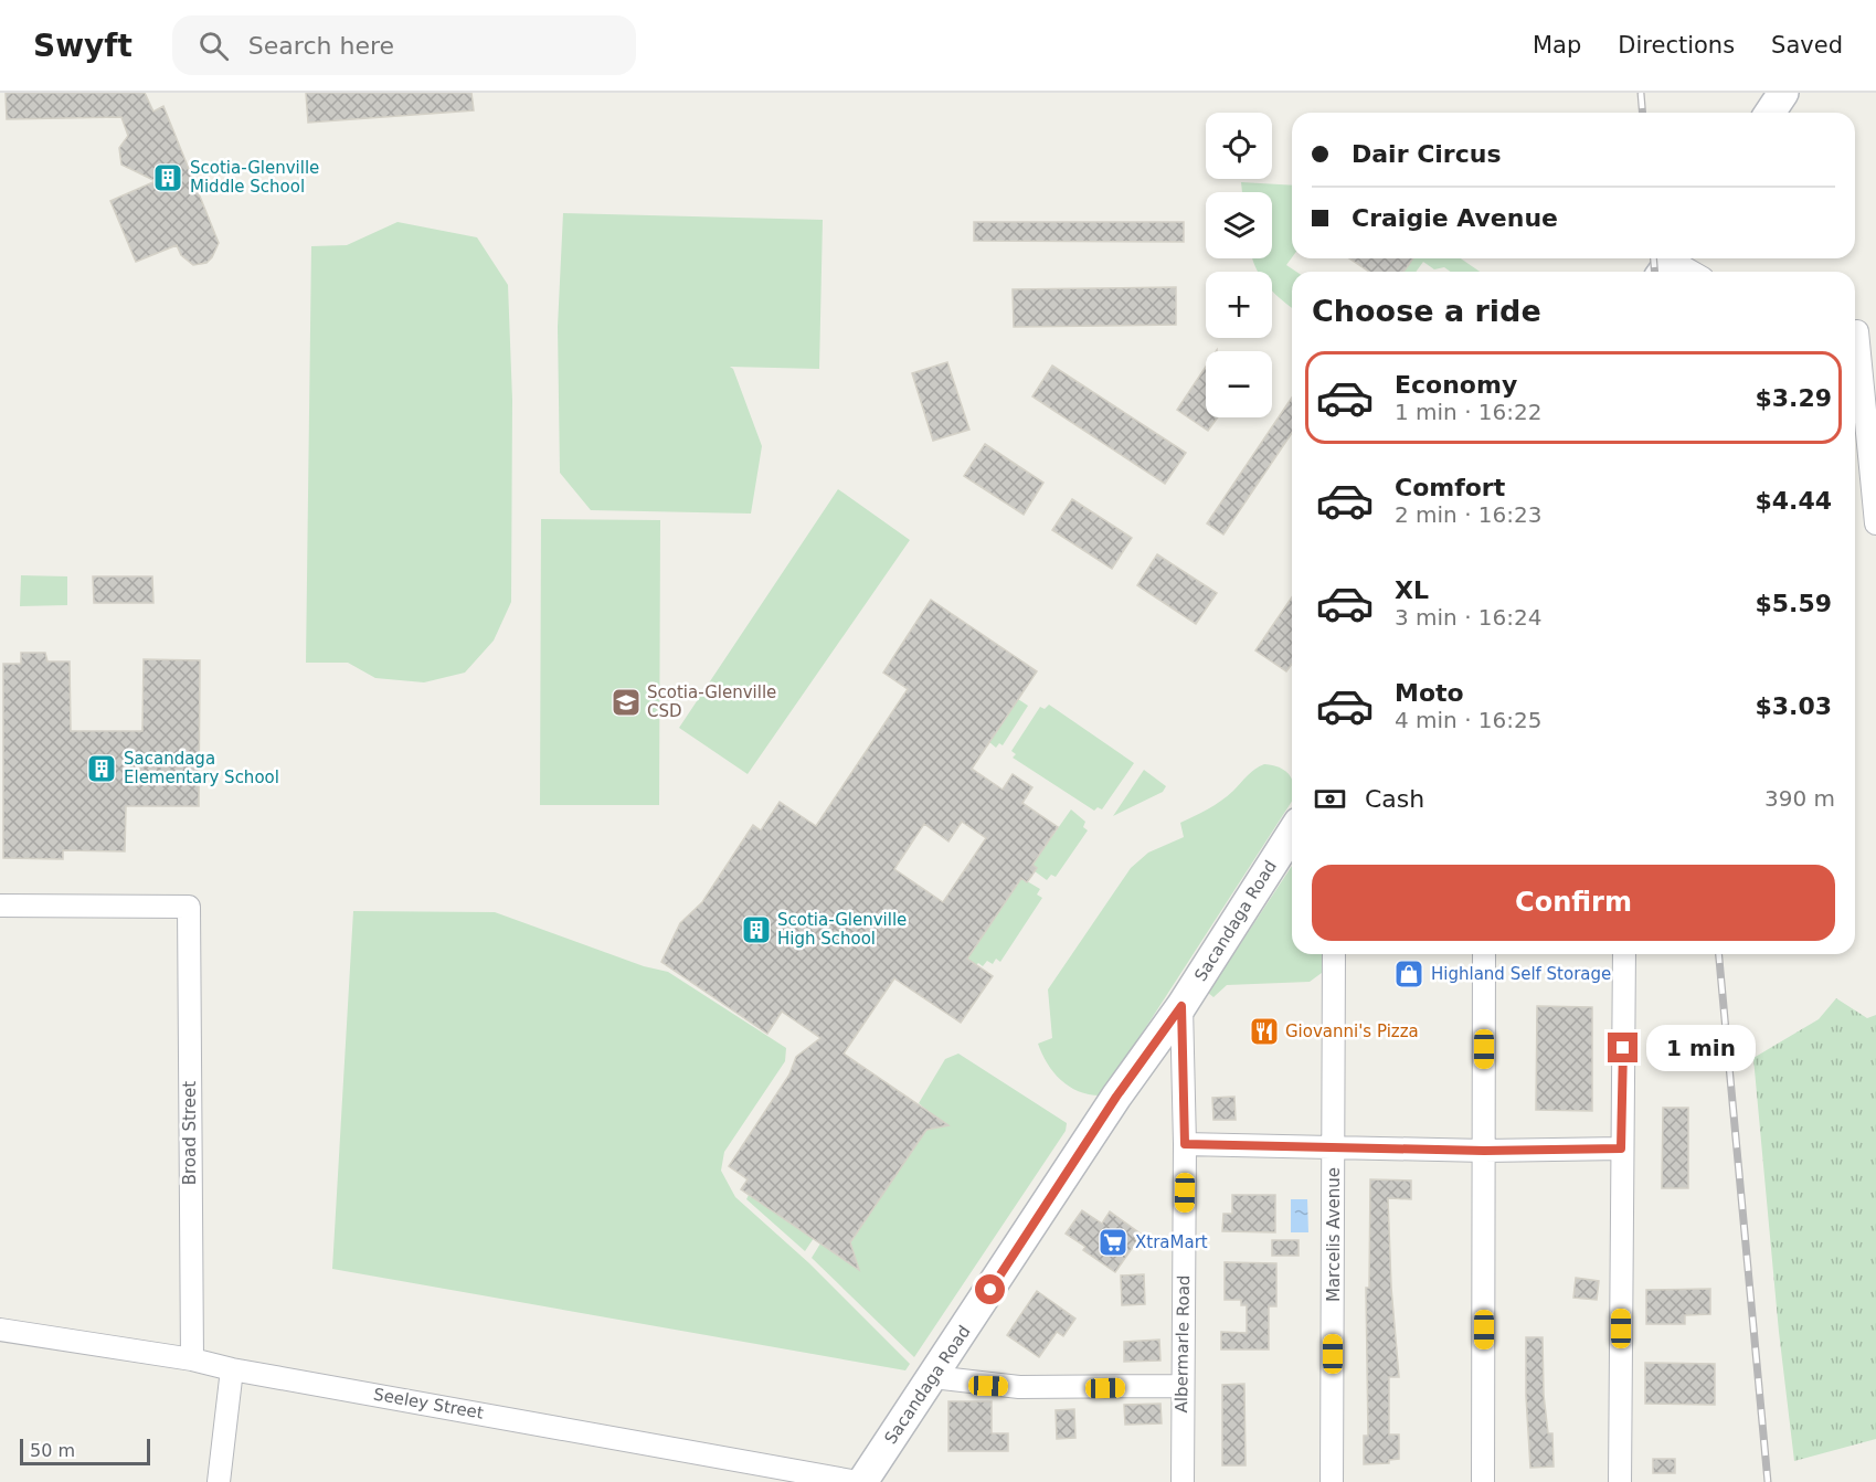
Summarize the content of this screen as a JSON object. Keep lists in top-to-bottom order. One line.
{"streets":{"main road":["Sacandaga Road"],"street":["Broad Street","Marcelis Avenue","Albermarle Road","Seeley Street"]},"crossings":[["Sacandaga Road","Albermarle Road"],["Sacandaga Road","Seeley Street"],["Broad Street","Seeley Street"]],"places":{"building":["Scotia-Glenville Middle School","Sacandaga Elementary School","Scotia-Glenville High School"],"school or university":["Scotia-Glenville CSD"],"shop":["Highland Self Storage"],"restaurant":["Giovanni's Pizza"],"supermarket":["XtraMart"]},"scale_bar":"50 m","page":{"header":"Swyft","search":"Search here","nav":["Map","Directions","Saved"],"map_buttons":["+","−"],"banner":["Dair Circus","Craigie Avenue"],"heading":"Choose a ride","list":[{"name":"Economy","note":"1 min · 16:22","value":"$3.29"},{"name":"Comfort","note":"2 min · 16:23","value":"$4.44"},{"name":"XL","note":"3 min · 16:24","value":"$5.59"},{"name":"Moto","note":"4 min · 16:25","value":"$3.03"}],"pay":["Cash","390 m"],"buttons":"Confirm","bubble":"1 min","scale":"50 m"}}
